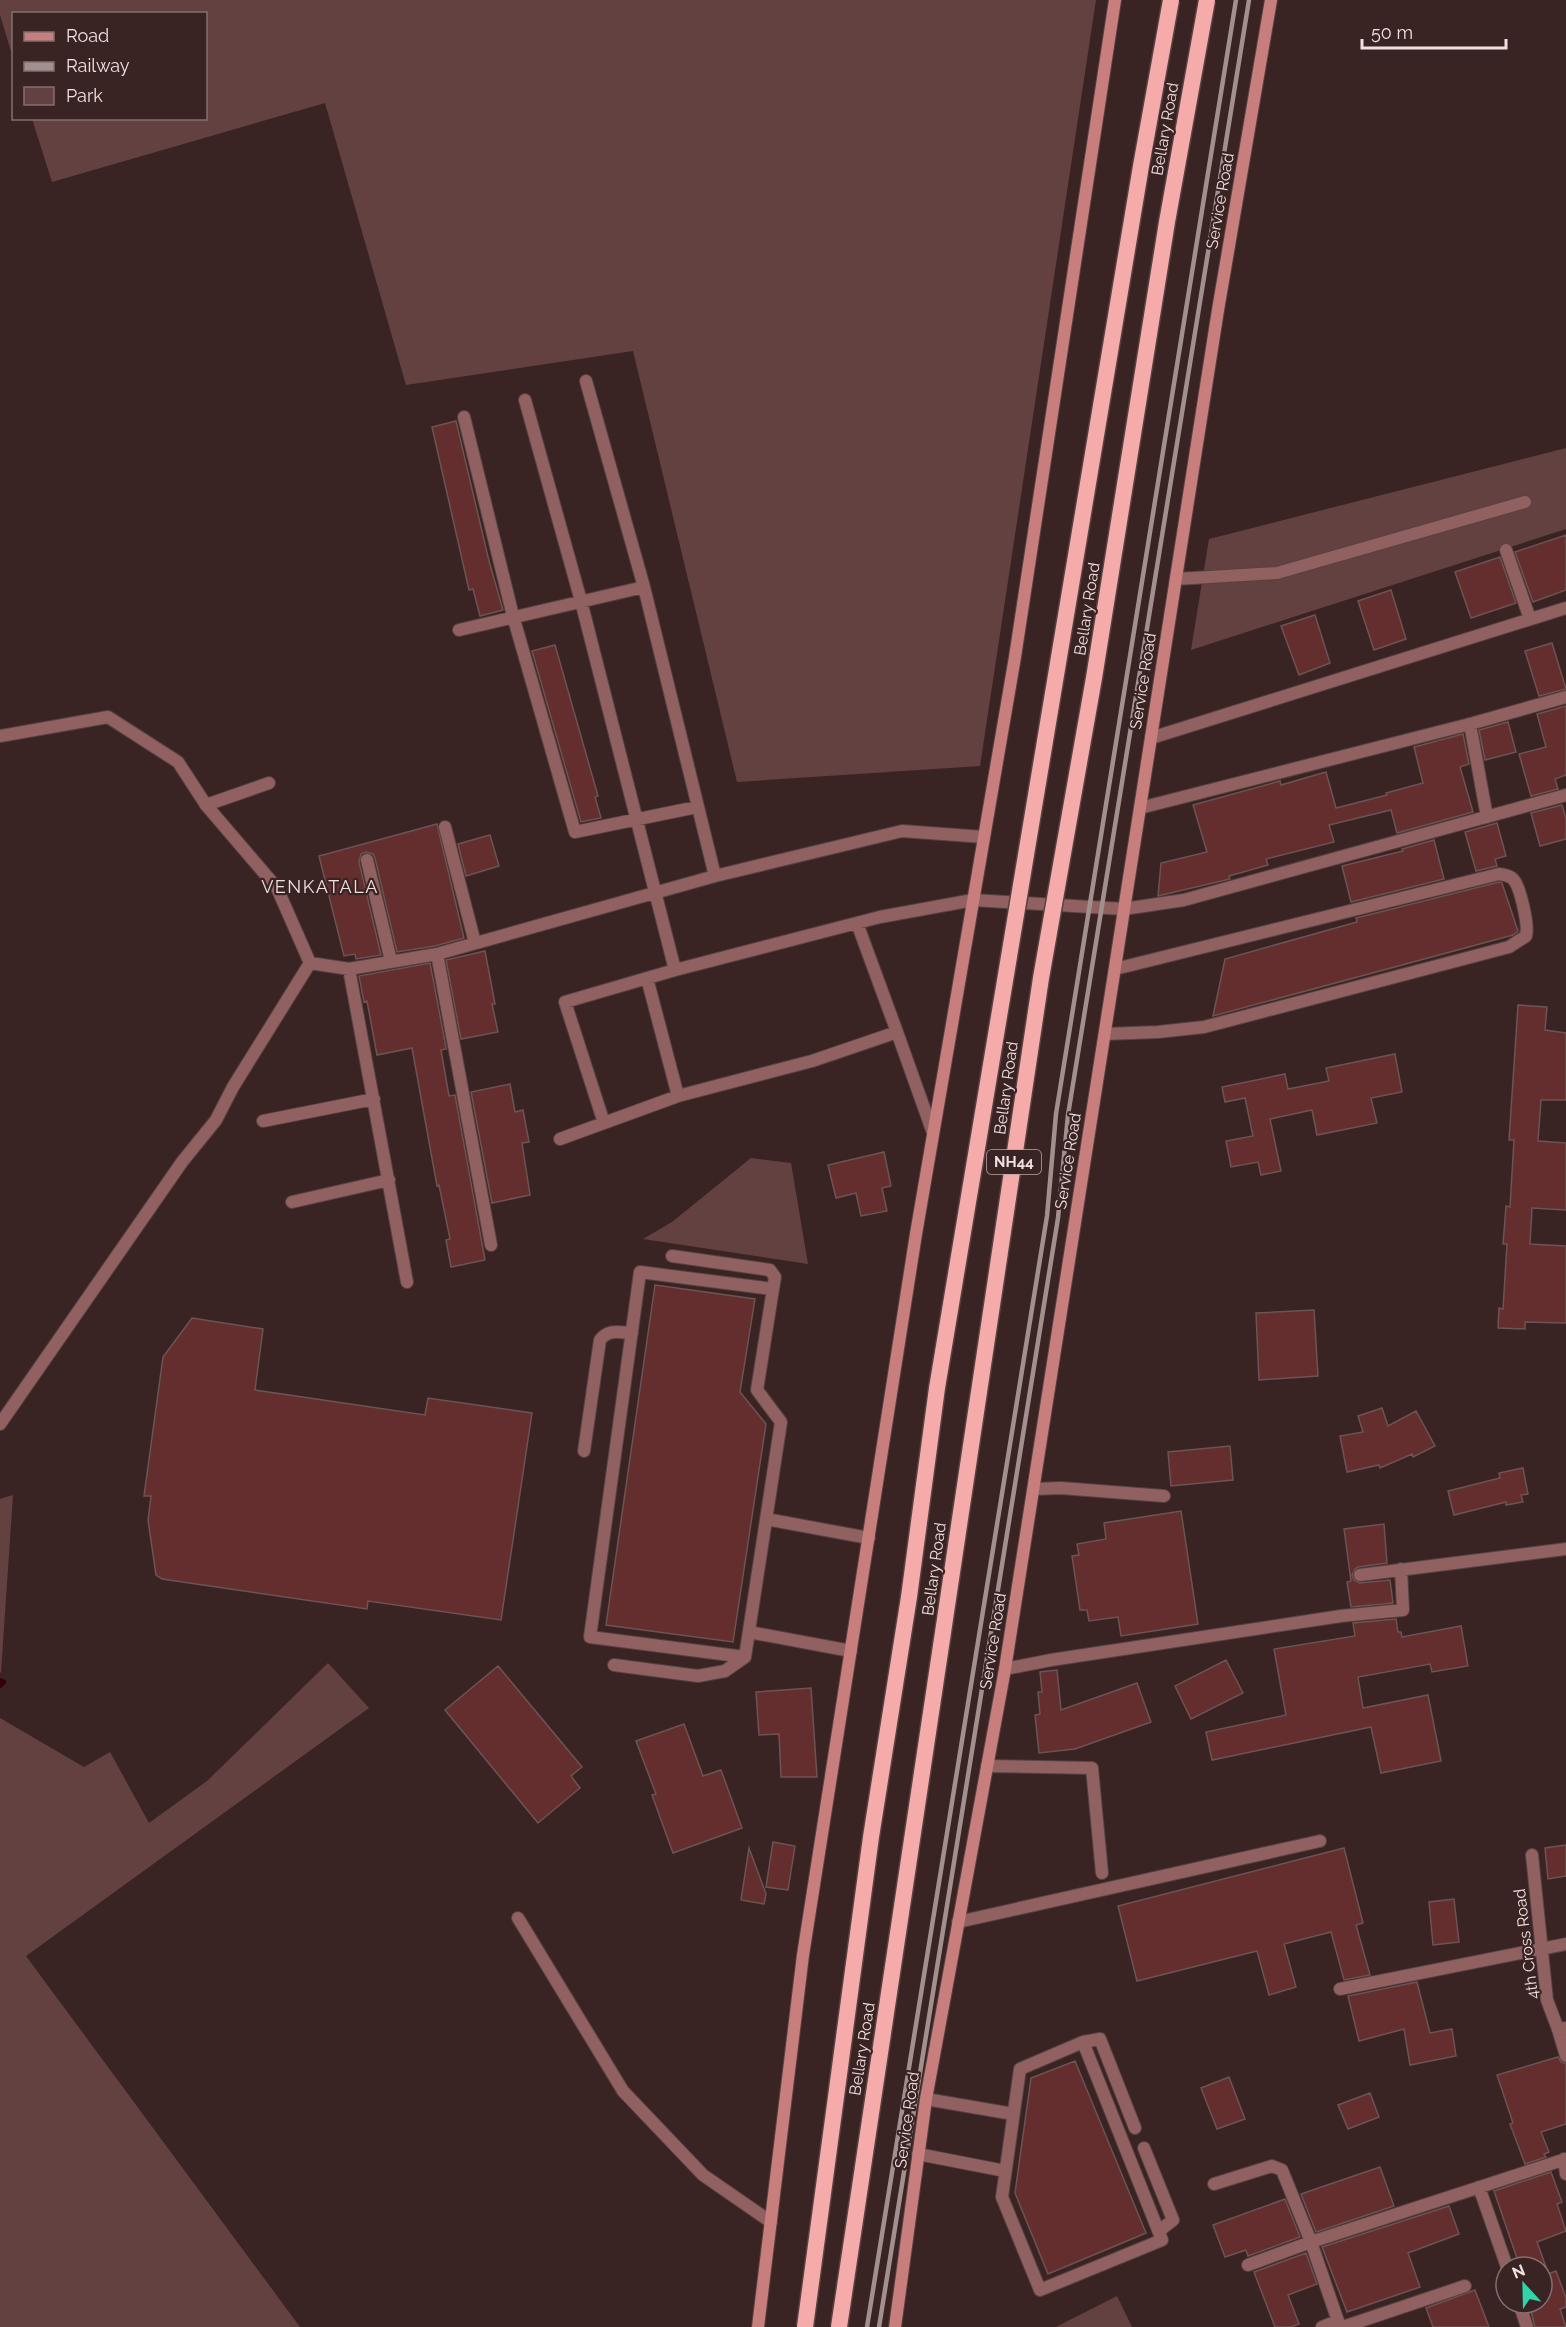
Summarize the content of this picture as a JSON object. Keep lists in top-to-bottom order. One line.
{"streets":{"highway":["Bellary Road","NH44"],"main road":["Service Road"],"street":["4th Cross Road"]},"districts":["VENKATALA"],"legend":["Road","Railway","Park"],"scale_bar":"50 m","north":"top"}
